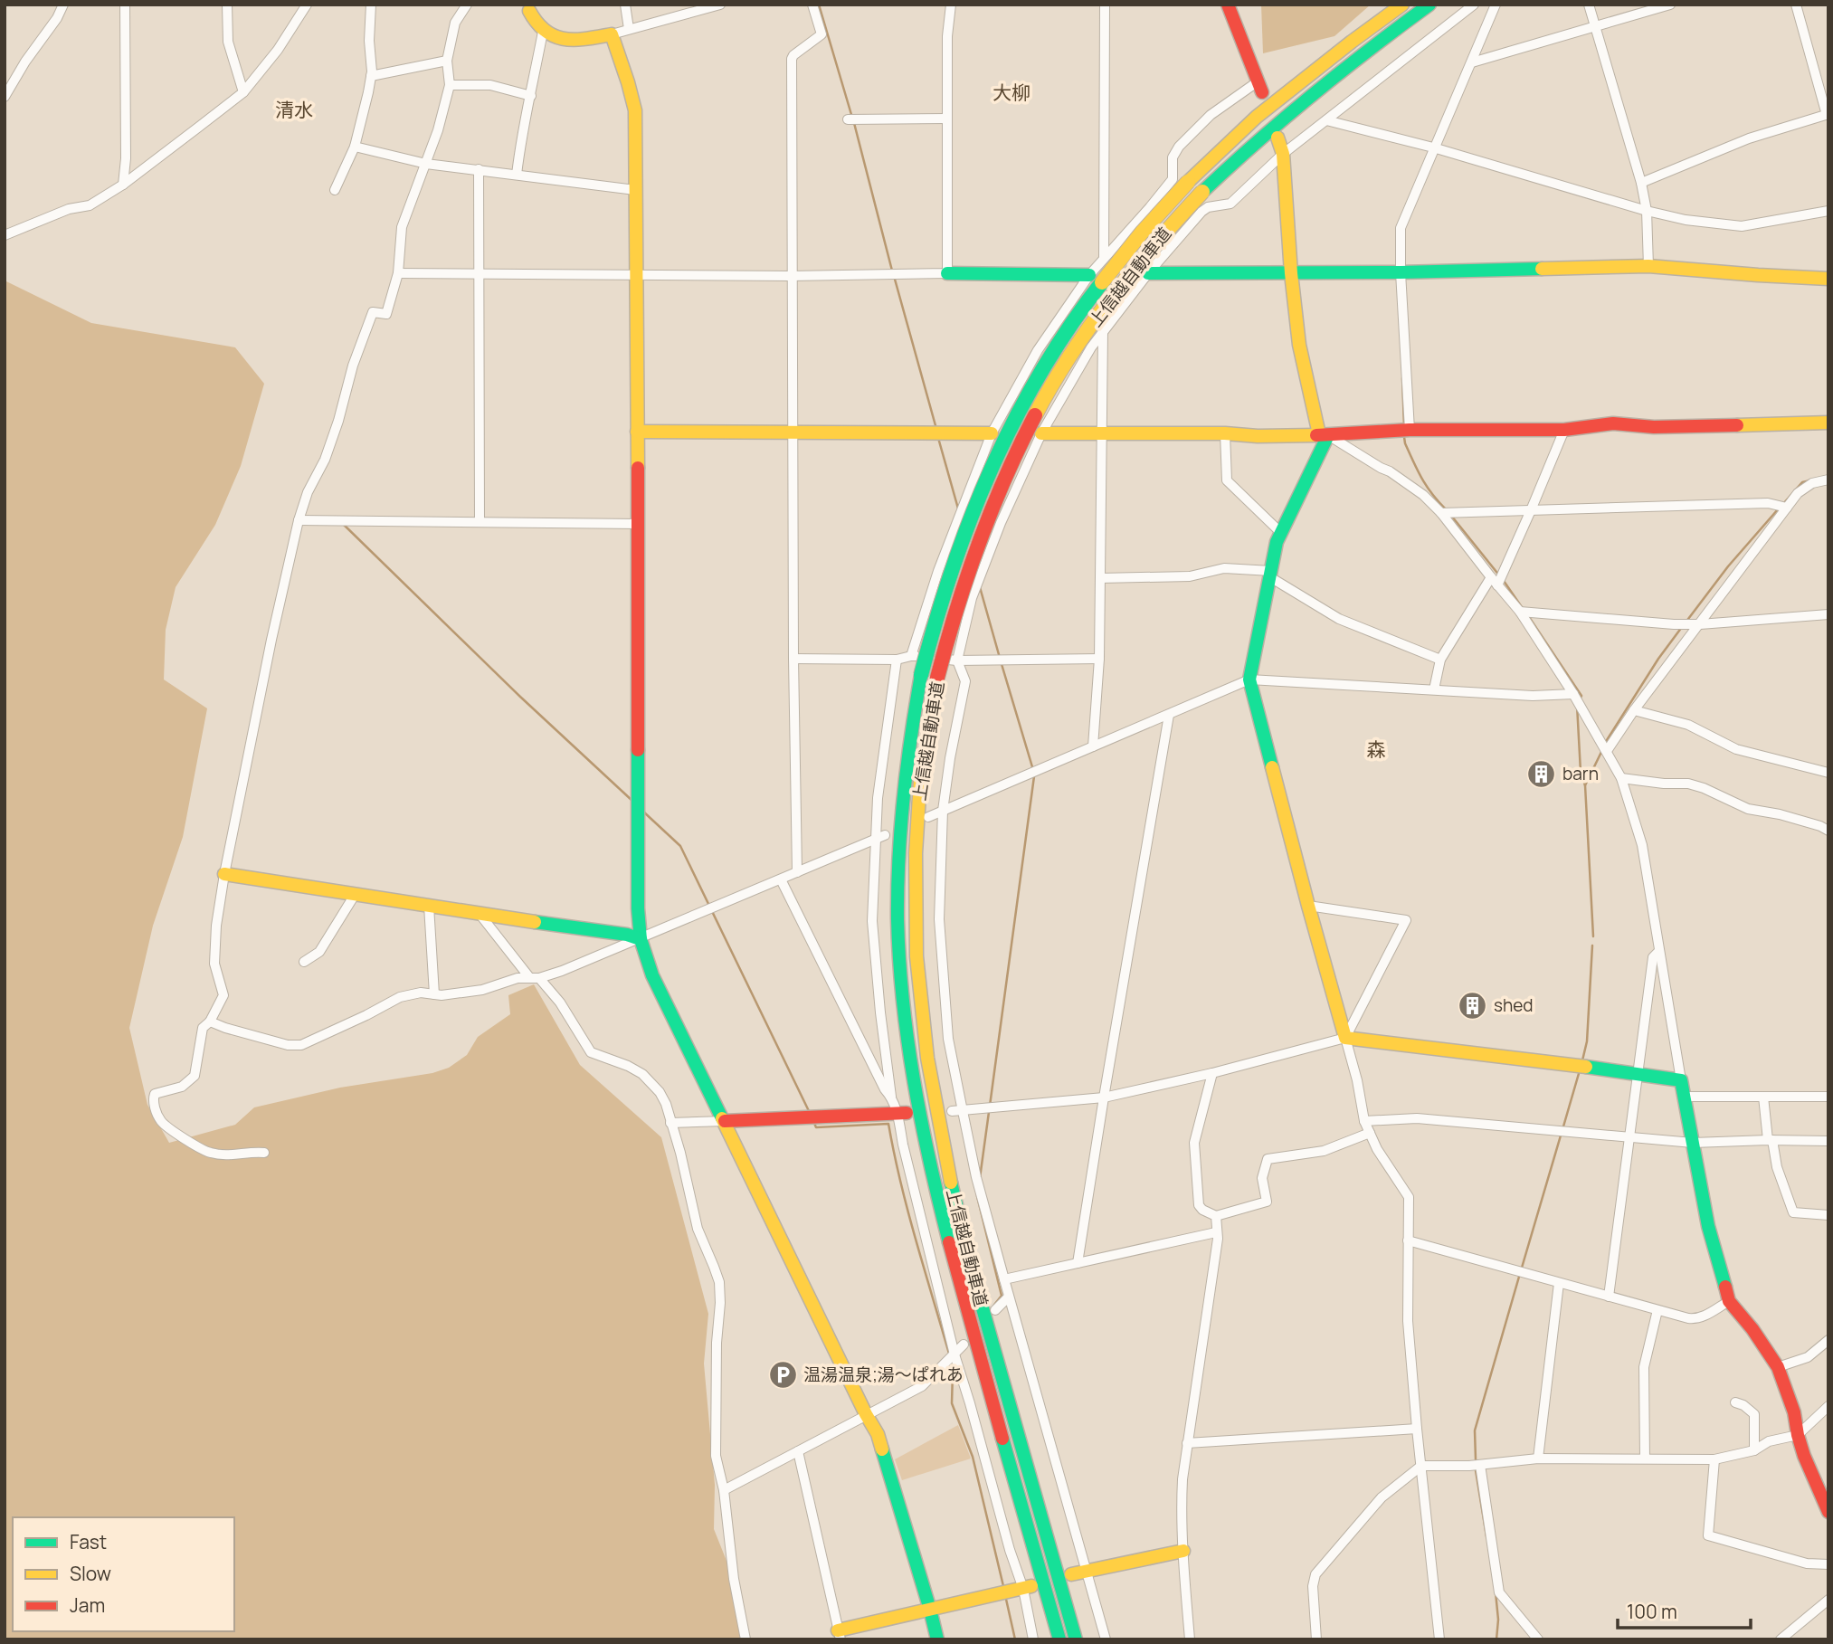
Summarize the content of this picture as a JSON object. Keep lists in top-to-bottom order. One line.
{"streets":{"main road":["上信越自動車道"]},"districts":["大柳","清水","森"],"places":{"building":["barn","shed"],"parking":["温湯温泉;湯〜ぱれあ"]},"legend":["Fast","Slow","Jam"],"scale_bar":"100 m"}
